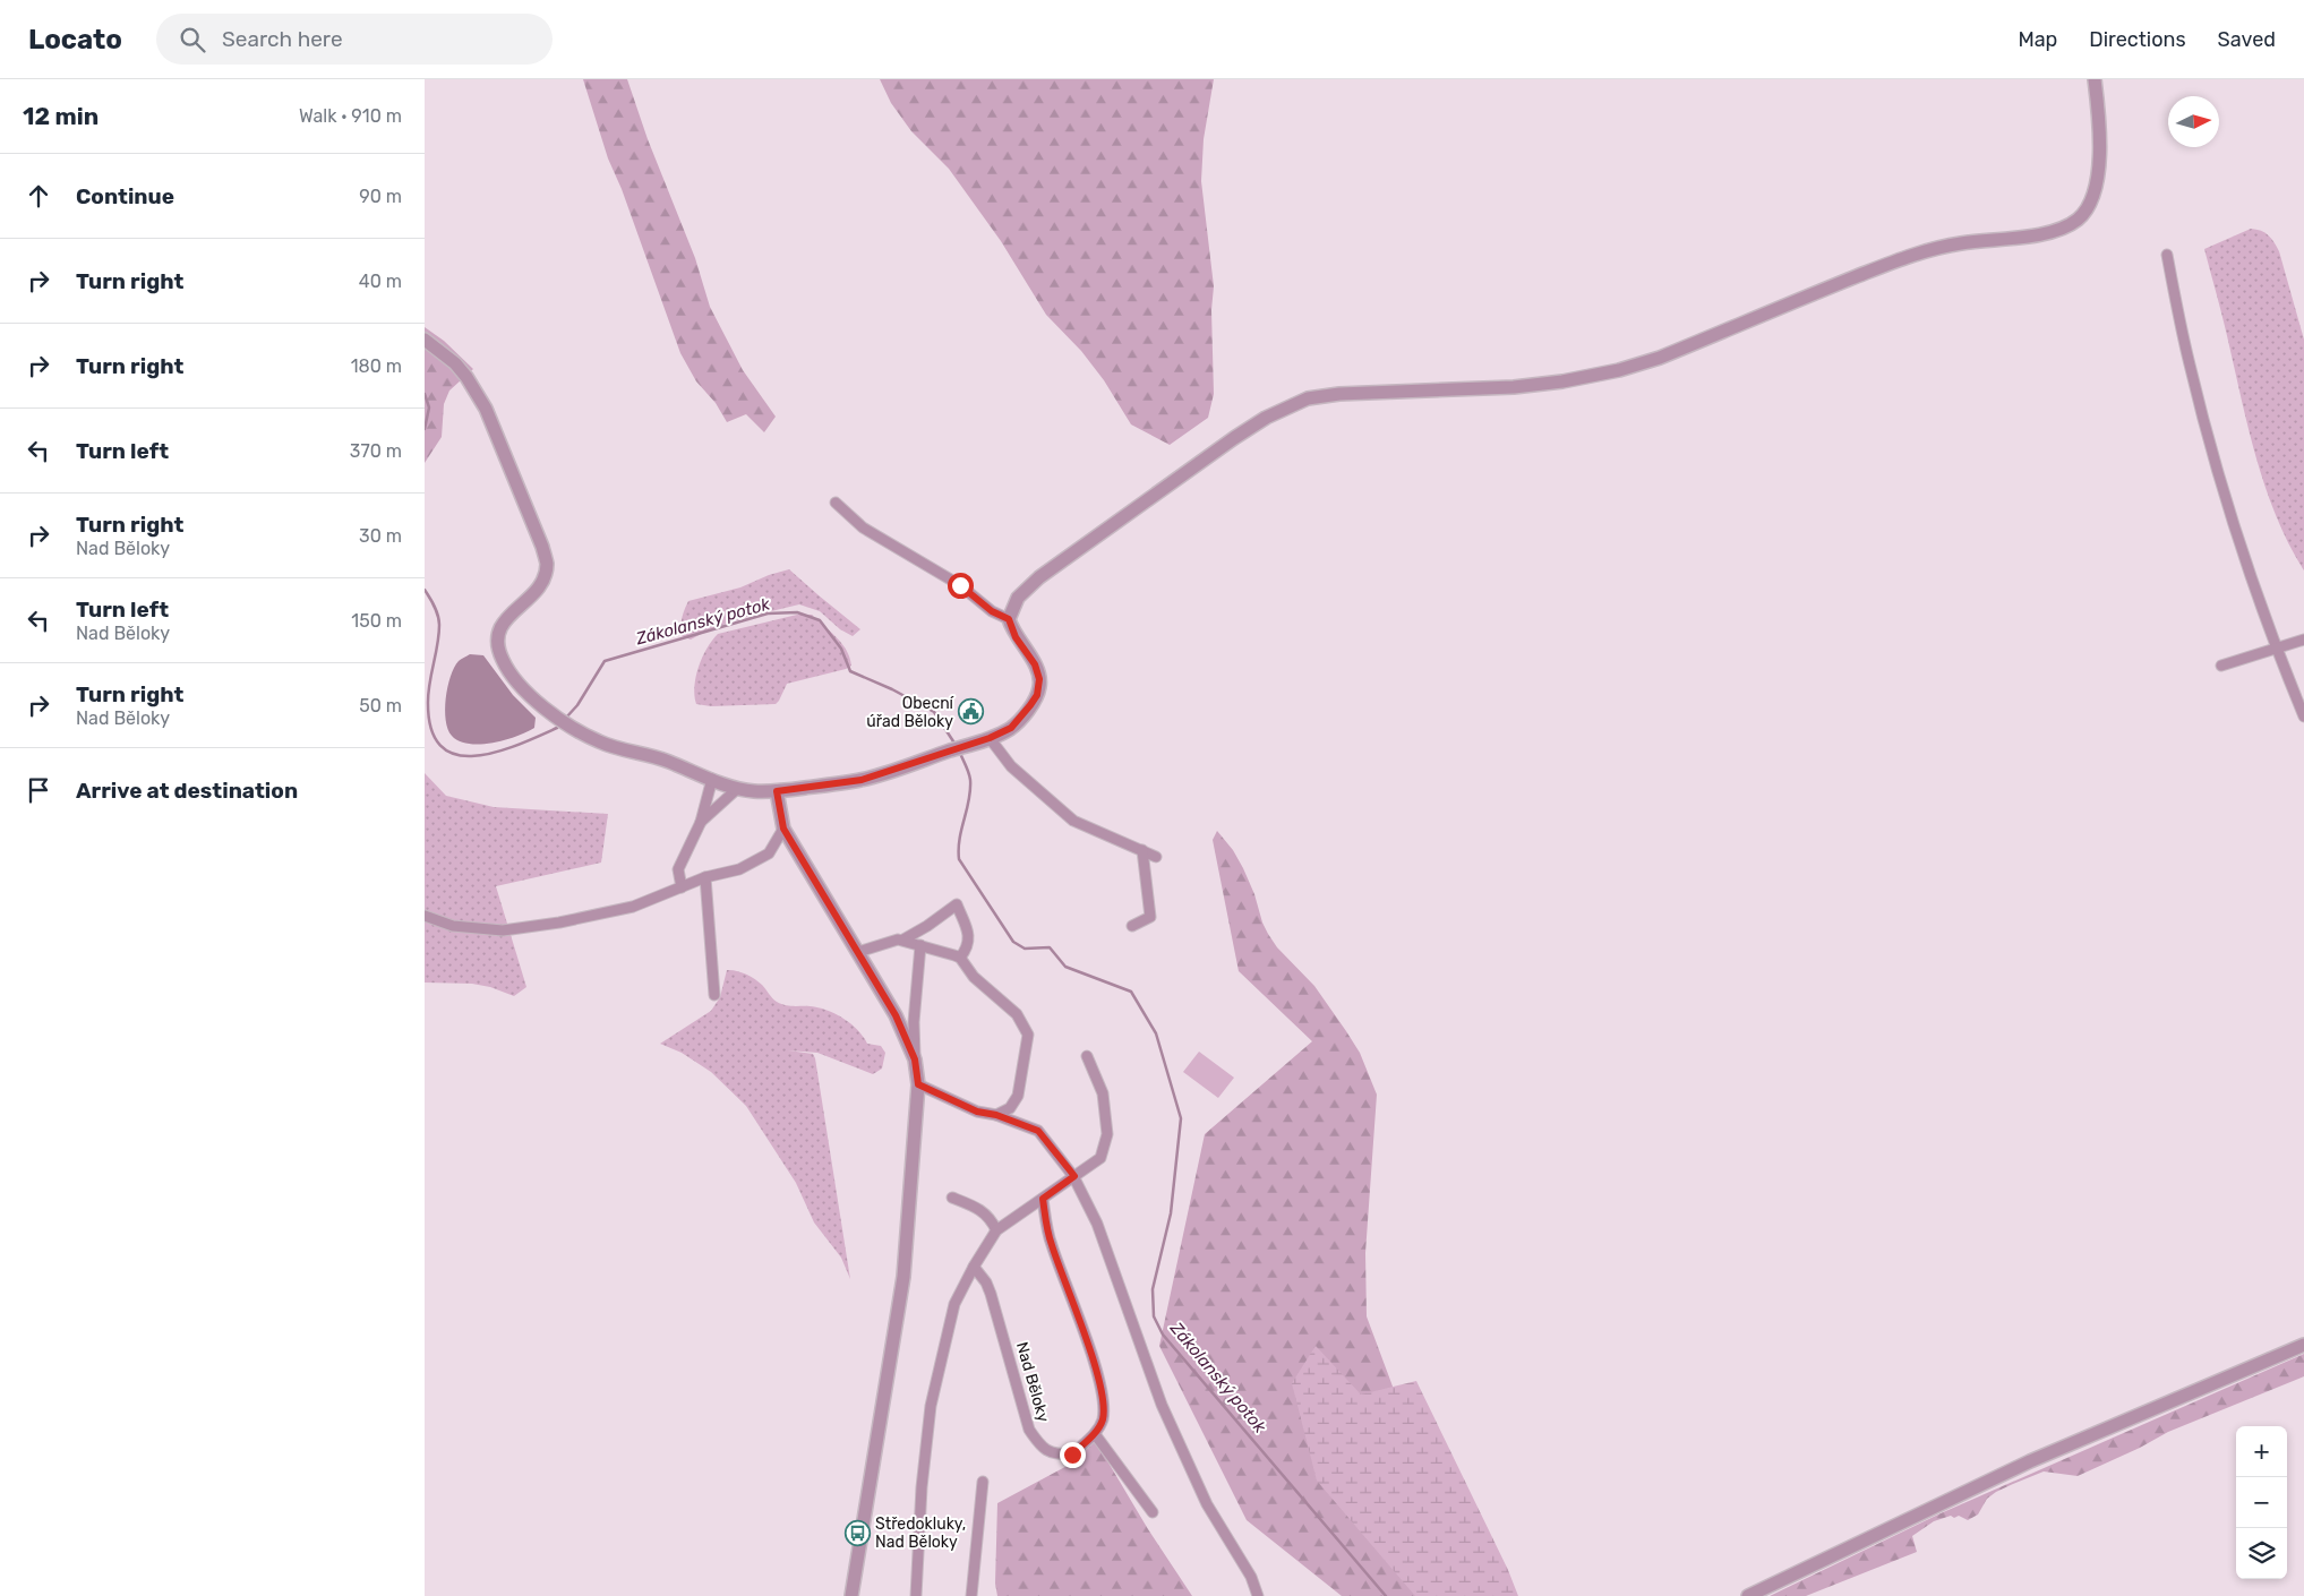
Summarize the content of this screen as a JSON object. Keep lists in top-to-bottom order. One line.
{"streets":{"street":["Nad Běloky"]},"water":["Zákolanský potok"],"places":{"public building":["Obecní úřad Běloky"],"bus stop":["Středokluky, Nad Běloky"]},"north":"right","page":{"header":"Locato","search":"Search here","nav":["Map","Directions","Saved"],"heading":["12 min","Walk · 910 m"],"list":[["Continue","90 m"],["Turn right","40 m"],["Turn right","180 m"],["Turn left","370 m"],["Turn right","Nad Běloky","30 m"],["Turn left","Nad Běloky","150 m"],["Turn right","Nad Běloky","50 m"],"Arrive at destination"],"map_buttons":["+","−"]}}
